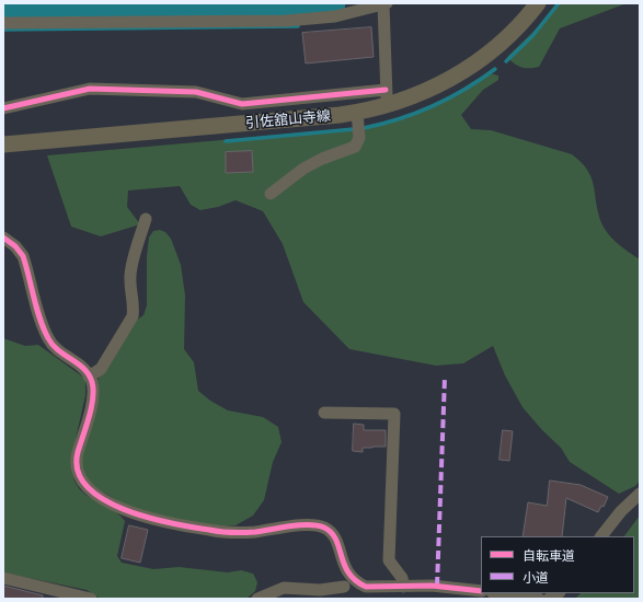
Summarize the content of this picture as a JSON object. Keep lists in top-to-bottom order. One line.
{"streets":{"main road":["引佐舘山寺線"]},"legend":["自転車道","小道"]}
